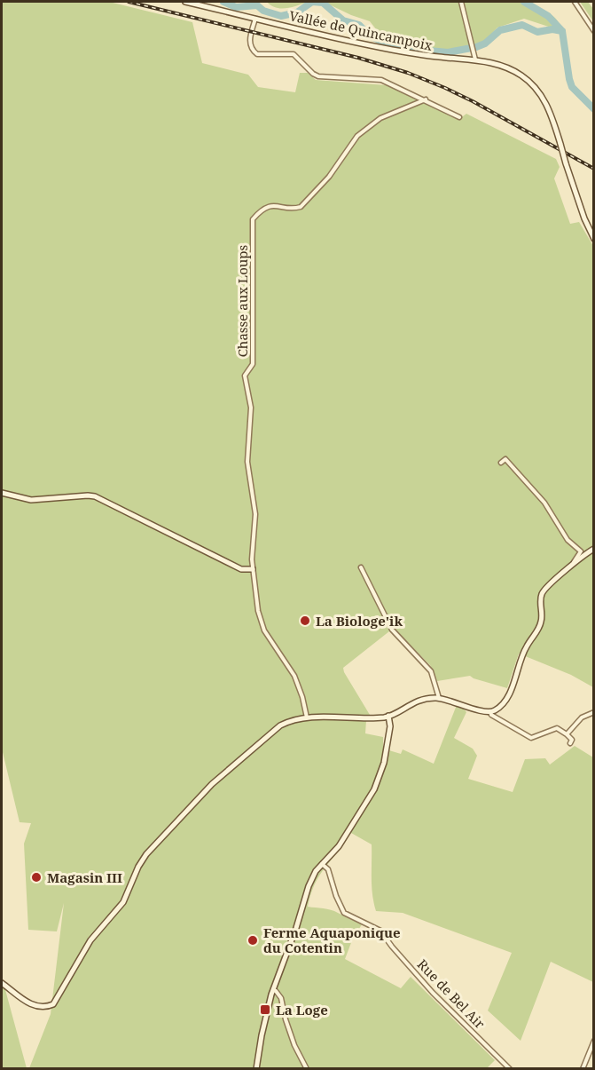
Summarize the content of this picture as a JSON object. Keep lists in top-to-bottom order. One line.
{"streets":{"street":["Vallée de Quincampoix","Chasse aux Loups","Rue de Bel Air"]},"places":{"other":["La Biologe'ik","Magasin III","Ferme Aquaponique du Cotentin"],"transit":["La Loge"]}}
